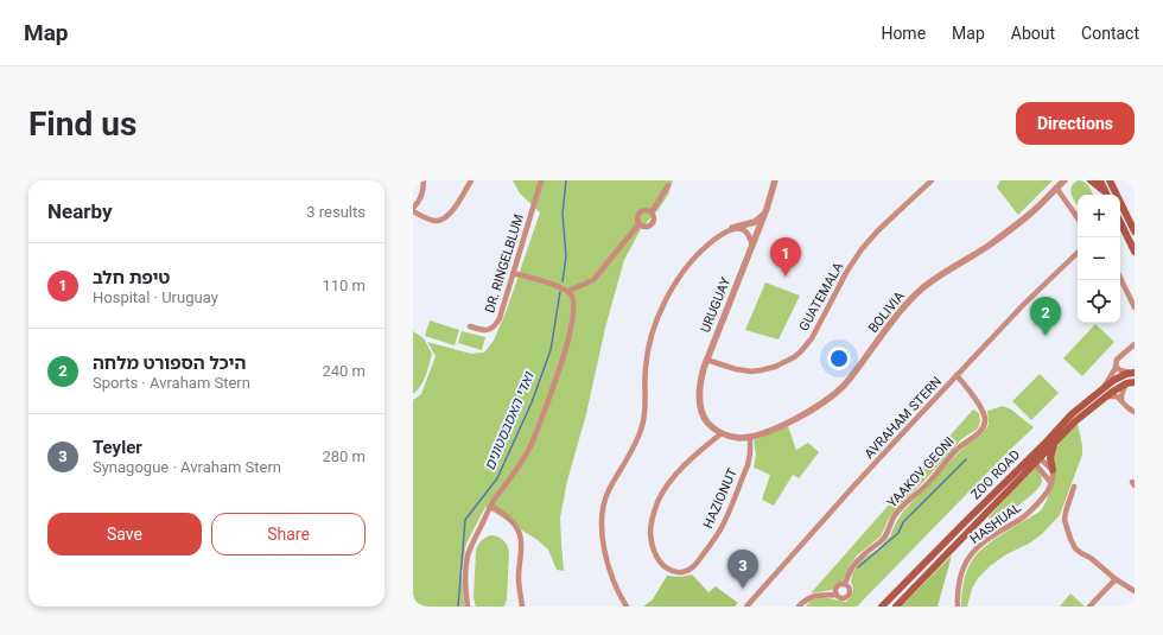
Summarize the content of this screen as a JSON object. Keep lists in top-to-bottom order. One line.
{"streets":{"main road":["ZOO ROAD"],"street":["DR. RINGELBLUM","GUATEMALA","URUGUAY","BOLIVIA","AVRAHAM STERN","YAAKOV GEONI","HAZIONUT","HASHUAL"]},"crossings":[["GUATEMALA","URUGUAY"],["URUGUAY","BOLIVIA"],["URUGUAY","HAZIONUT"],["BOLIVIA","HAZIONUT"],["AVRAHAM STERN","YAAKOV GEONI"]],"water":["ואדי האסבסטונים"],"page":{"header":"Map","nav":["Home","Map","About","Contact"],"buttons":["Directions",["Save","Share"]],"title":"Find us","heading":["Nearby","3 results"],"map_buttons":["+","−"],"pins":["1","2","3"],"list":[{"mark":"1","name":"טיפת חלב","note":"Hospital · Uruguay","value":"110 m"},{"mark":"2","name":"היכל הספורט מלחה","note":"Sports · Avraham Stern","value":"240 m"},{"mark":"3","name":"Teyler","note":"Synagogue · Avraham Stern","value":"280 m"}]}}
